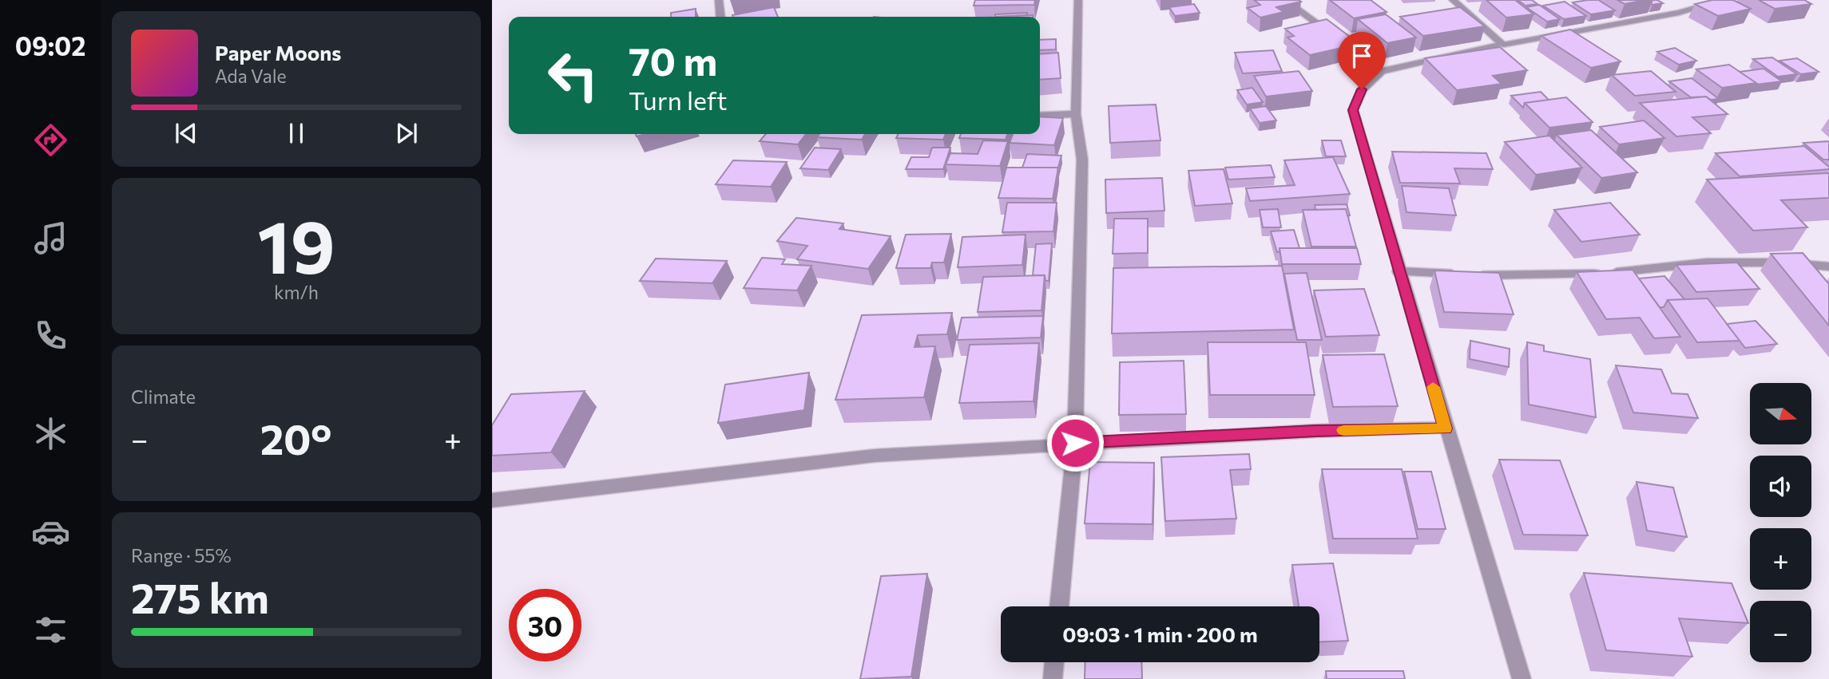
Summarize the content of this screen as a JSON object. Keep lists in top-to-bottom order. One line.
{"north":"right","page":{"tabs":"09:02","turn":["70 m","Turn left"],"song":["Paper Moons","Ada Vale"],"tile":[["19","km/h"],"Climate",["Range · 55%","275 km"]],"map_buttons":["+","−"],"heat":["−","20°","+"],"limit":"30","trip":"09:03 · 1 min · 200 m"}}
